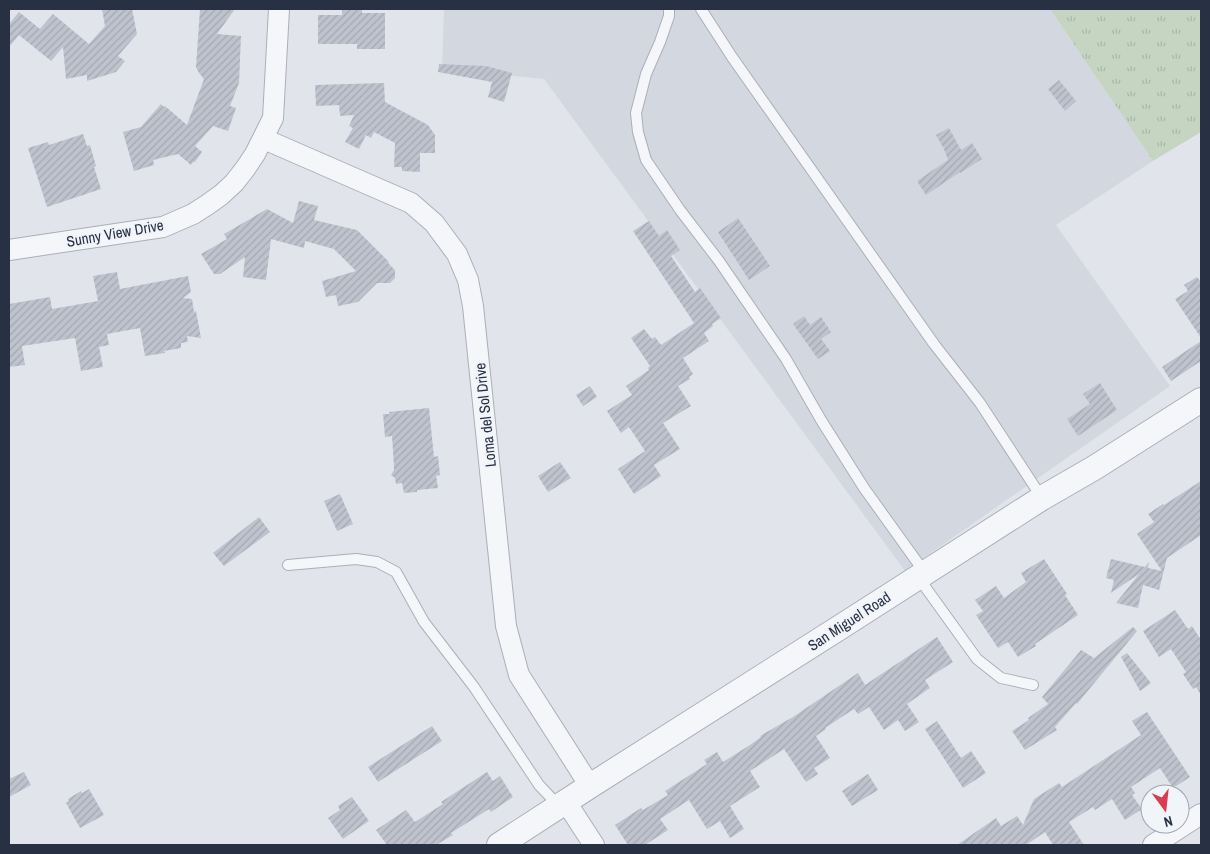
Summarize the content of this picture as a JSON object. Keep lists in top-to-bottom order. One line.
{"streets":{"street":["Sunny View Drive","Loma del Sol Drive","San Miguel Road"]},"crossings":[["Sunny View Drive","Loma del Sol Drive"],["Loma del Sol Drive","San Miguel Road"]],"north":"bottom"}
